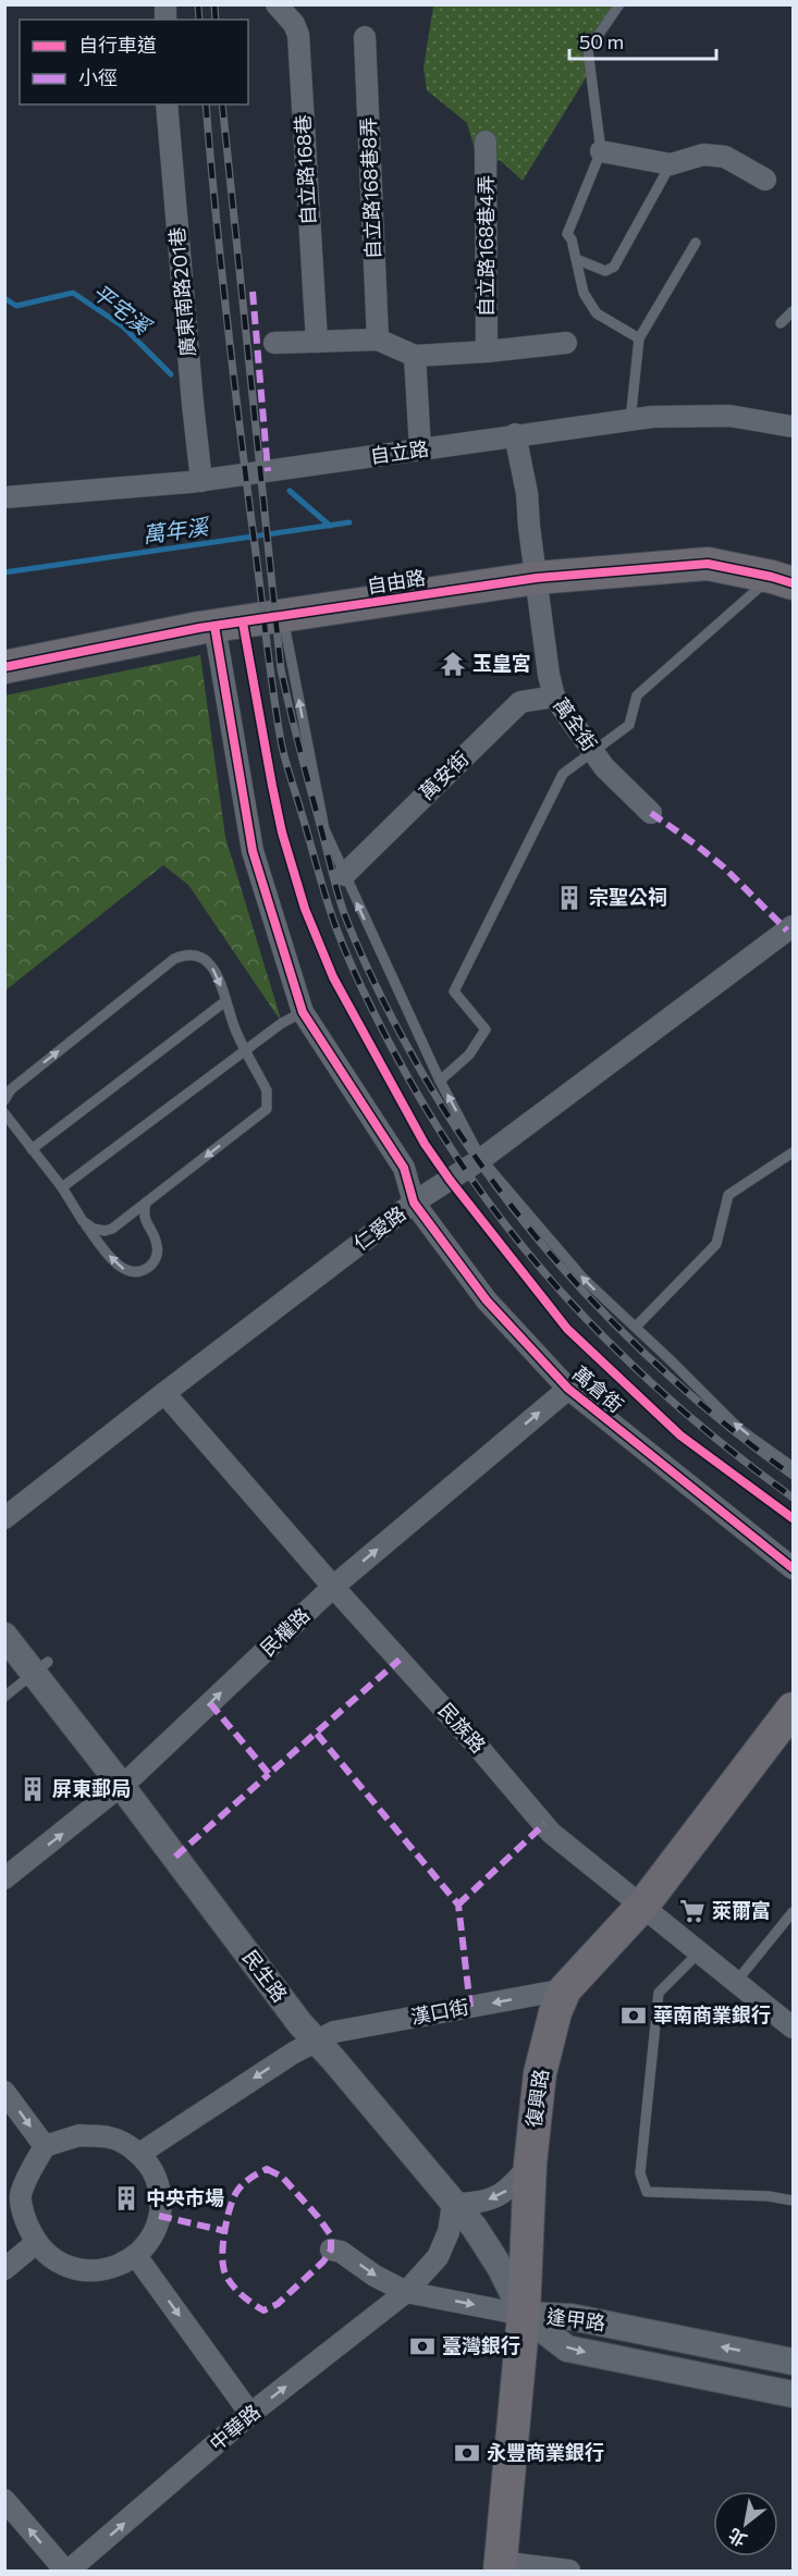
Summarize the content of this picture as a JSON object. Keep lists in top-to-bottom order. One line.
{"streets":{"main road":["自由路","復興路"],"street":["自立路168巷","自立路168巷8弄","自立路168巷4弄","廣東南路201巷","自立路","萬全街","萬安街","仁愛路","萬倉街","民權路","民族路","民生路","漢口街","逢甲路","中華路"]},"crossings":[["廣東南路201巷","自立路"],["自立路","萬全街"],["自由路","萬全街"],["萬全街","萬安街"],["仁愛路","萬倉街"],["仁愛路","民族路"],["萬倉街","民權路"],["民權路","民族路"],["民權路","民生路"],["民族路","復興路"],["民生路","漢口街"],["民生路","復興路"],["民生路","逢甲路"],["民生路","中華路"],["漢口街","復興路"],["復興路","逢甲路"]],"one_way":["民權路","漢口街","中華路"],"water":["平宅溪","萬年溪"],"places":{"temple":["玉皇宮"],"building":["宗聖公祠","屏東郵局","中央市場"],"supermarket":["萊爾富"],"bank":["華南商業銀行","臺灣銀行","永豐商業銀行"]},"legend":["自行車道","小徑"],"scale_bar":"50 m","north":"bottom left"}
